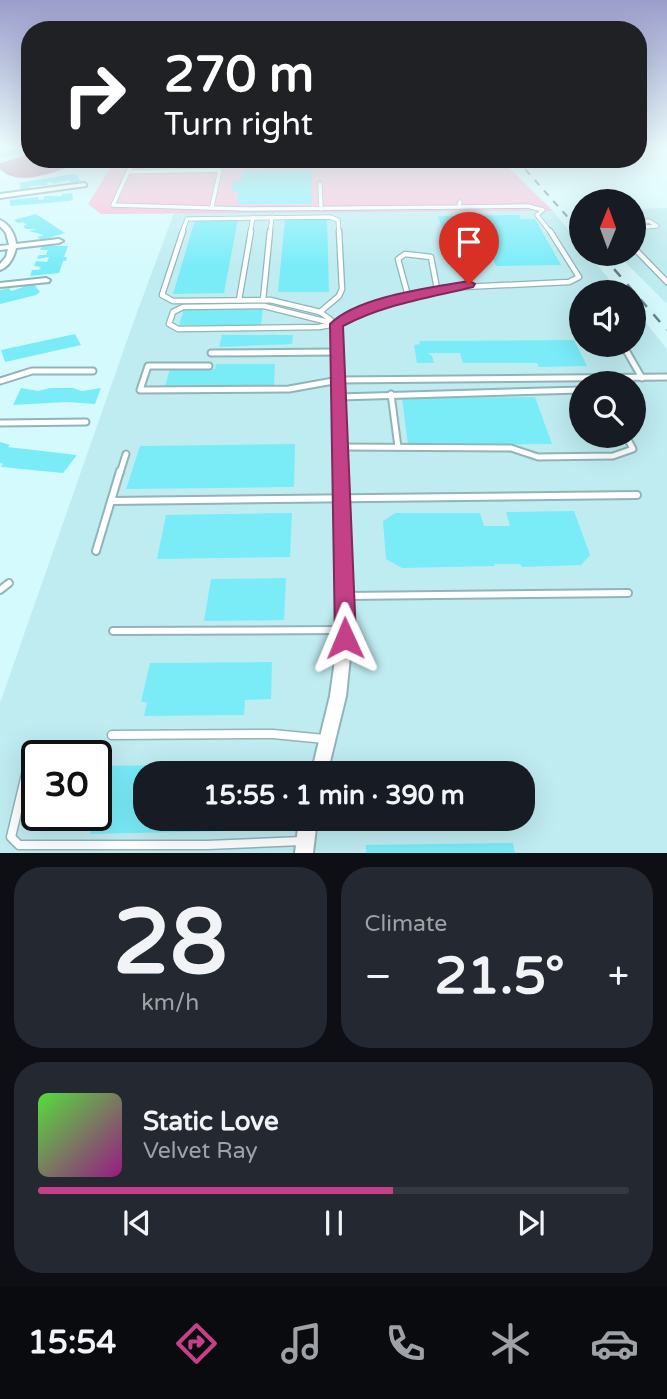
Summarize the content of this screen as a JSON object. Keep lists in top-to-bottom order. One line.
{"north":"top","page":{"turn":["270 m","Turn right"],"limit":"30","trip":"15:55 · 1 min · 390 m","tile":[["28","km/h"],"Climate"],"heat":["−","21.5°","+"],"song":["Static Love","Velvet Ray"],"tabs":"15:54"}}
